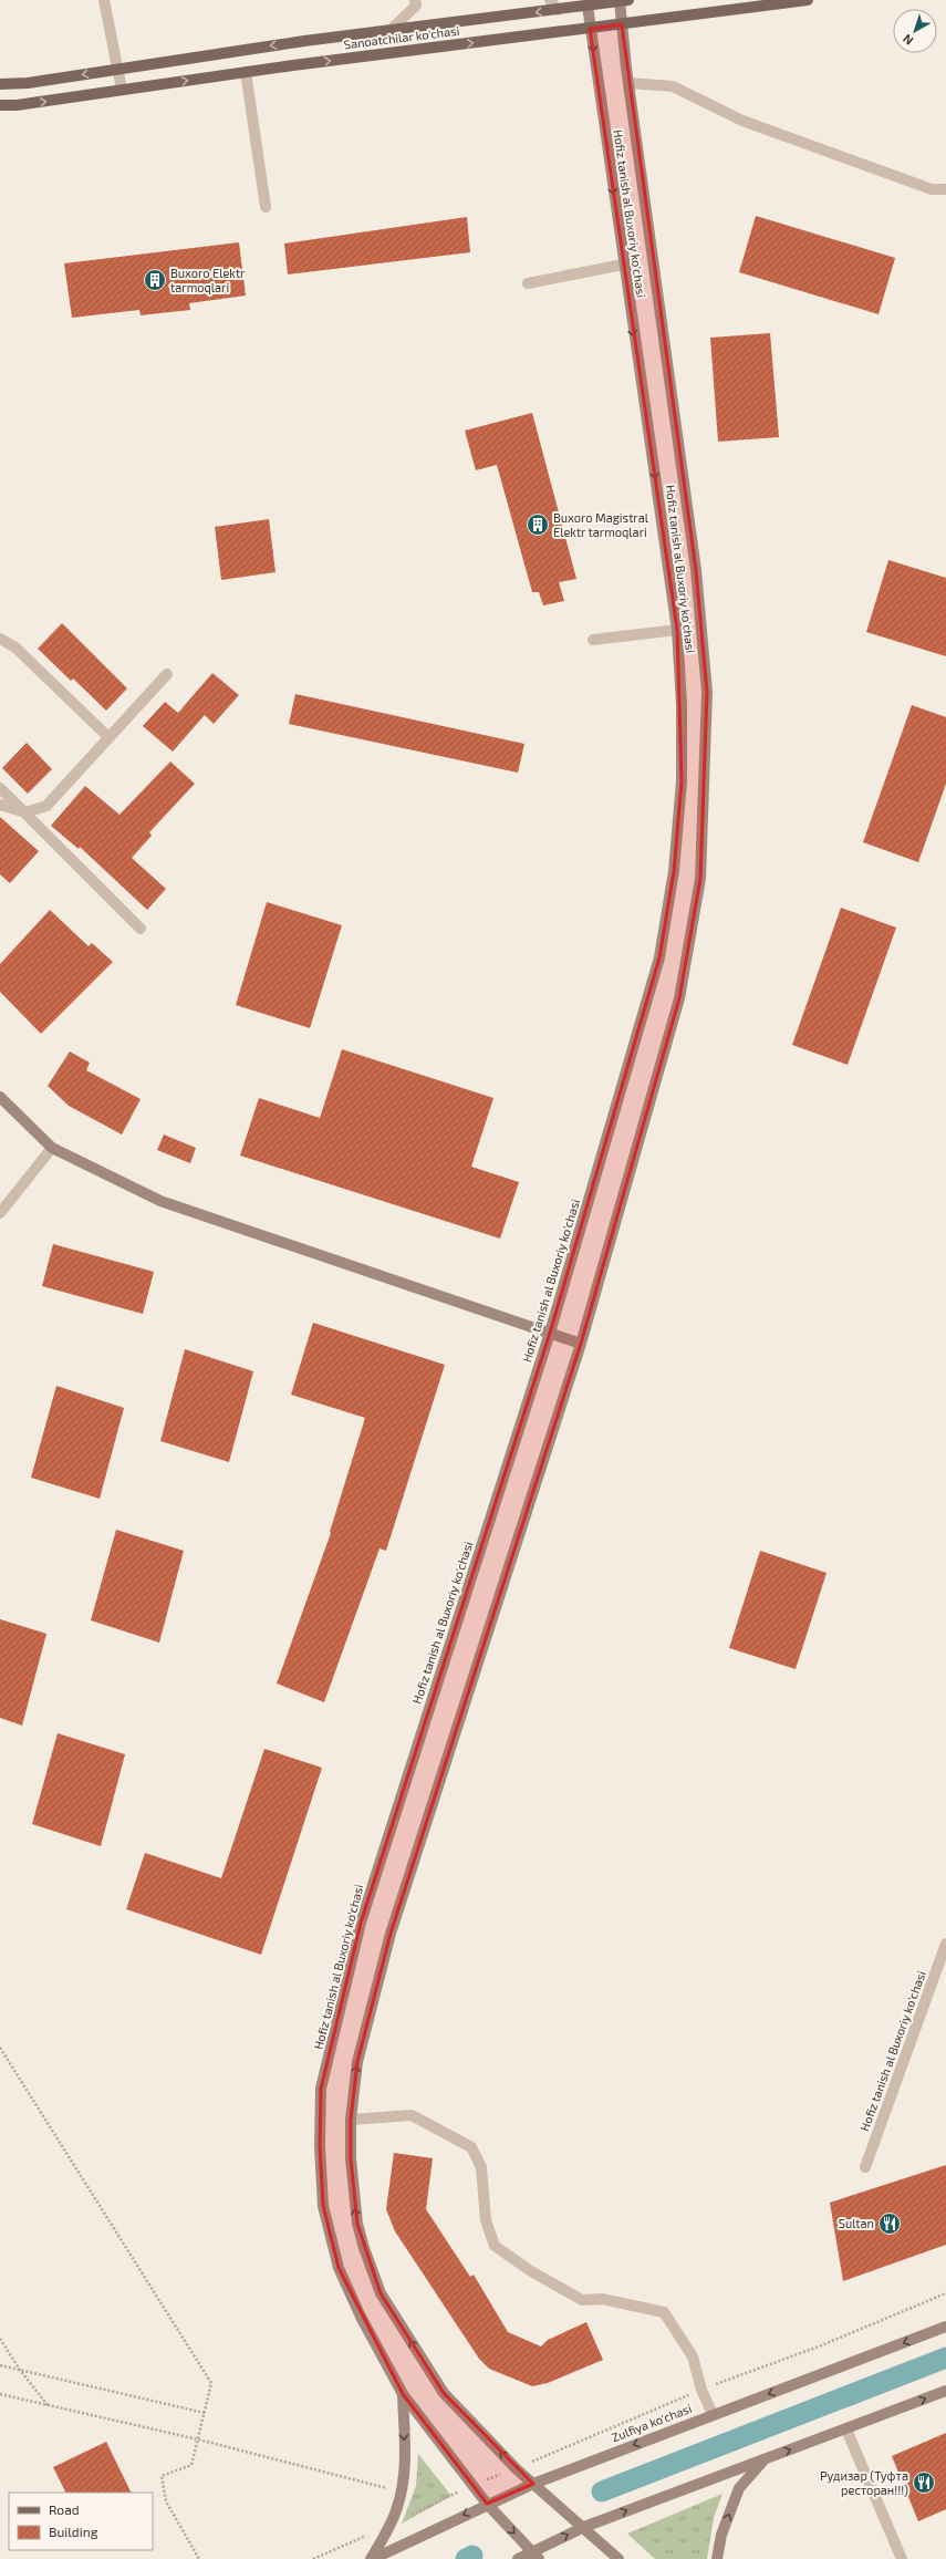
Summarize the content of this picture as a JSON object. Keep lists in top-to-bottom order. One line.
{"streets":{"main road":["Sanoatchilar ko'chasi","Hofiz tanish al Buxoriy ko'chasi","Zulfiya ko'chasi"]},"crossings":[["Sanoatchilar ko'chasi","Hofiz tanish al Buxoriy ko'chasi"],["Hofiz tanish al Buxoriy ko'chasi","Zulfiya ko'chasi"]],"places":{"building":["Buxoro Elektr tarmoqlari","Buxoro Magistral Elektr tarmoqlari"],"restaurant":["Sultan","Рудизар (Туфта ресторан!!!)"]},"legend":["Road","Building"],"north":"bottom left"}
